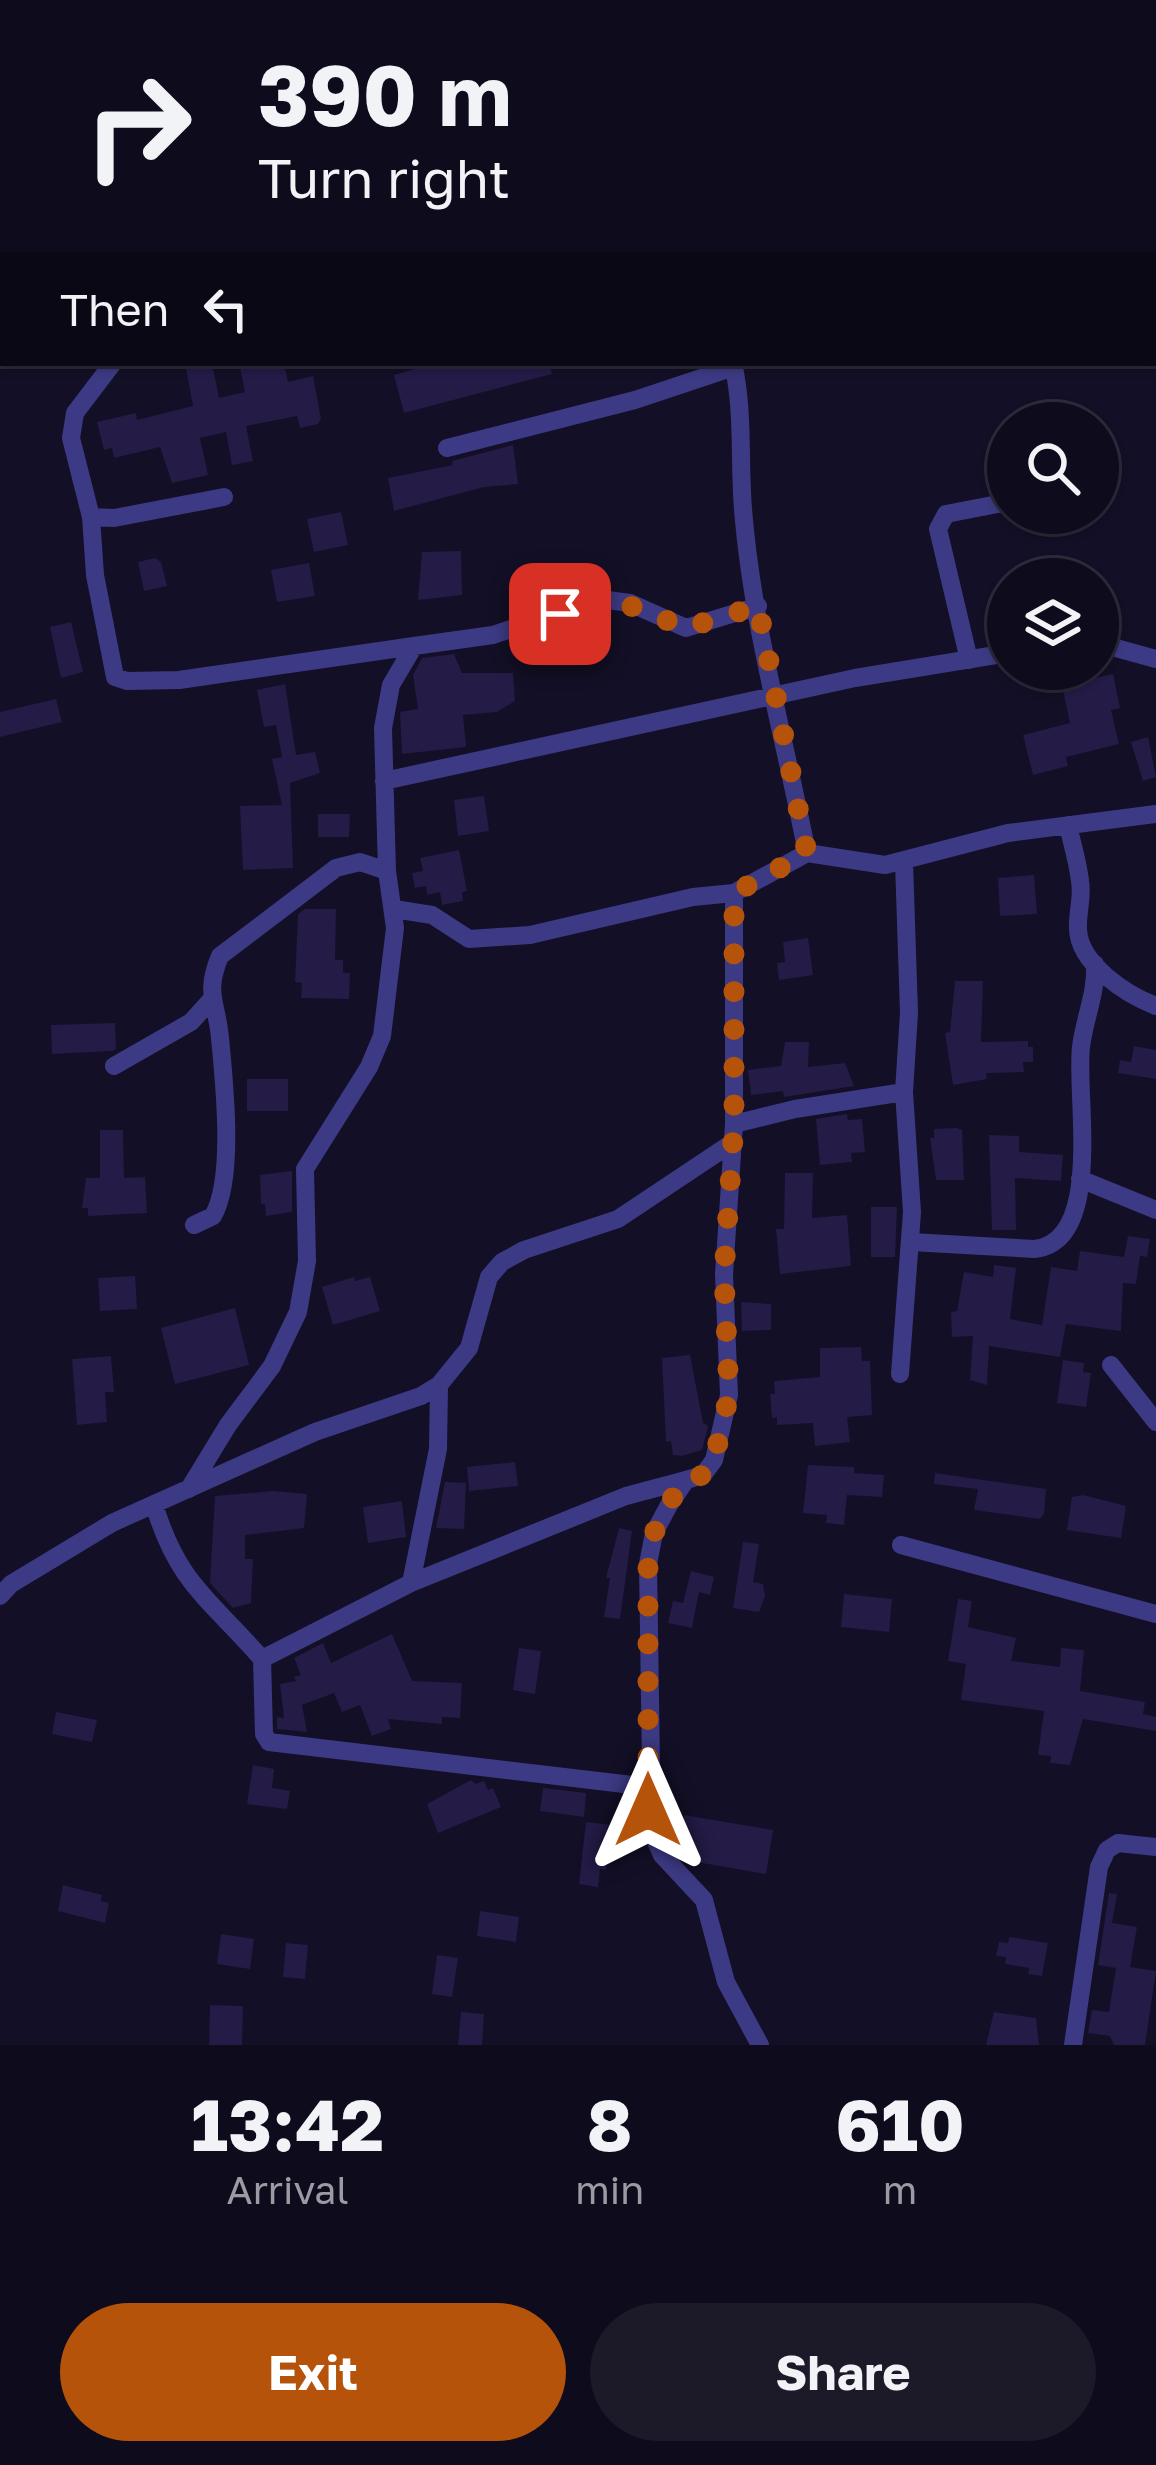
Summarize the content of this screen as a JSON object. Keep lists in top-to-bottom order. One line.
{"page":{"turn":["390 m","Turn right"],"then":"Then","eta":["13:42","Arrival","8","min","610","m"],"buttons":["Exit","Share"]}}
